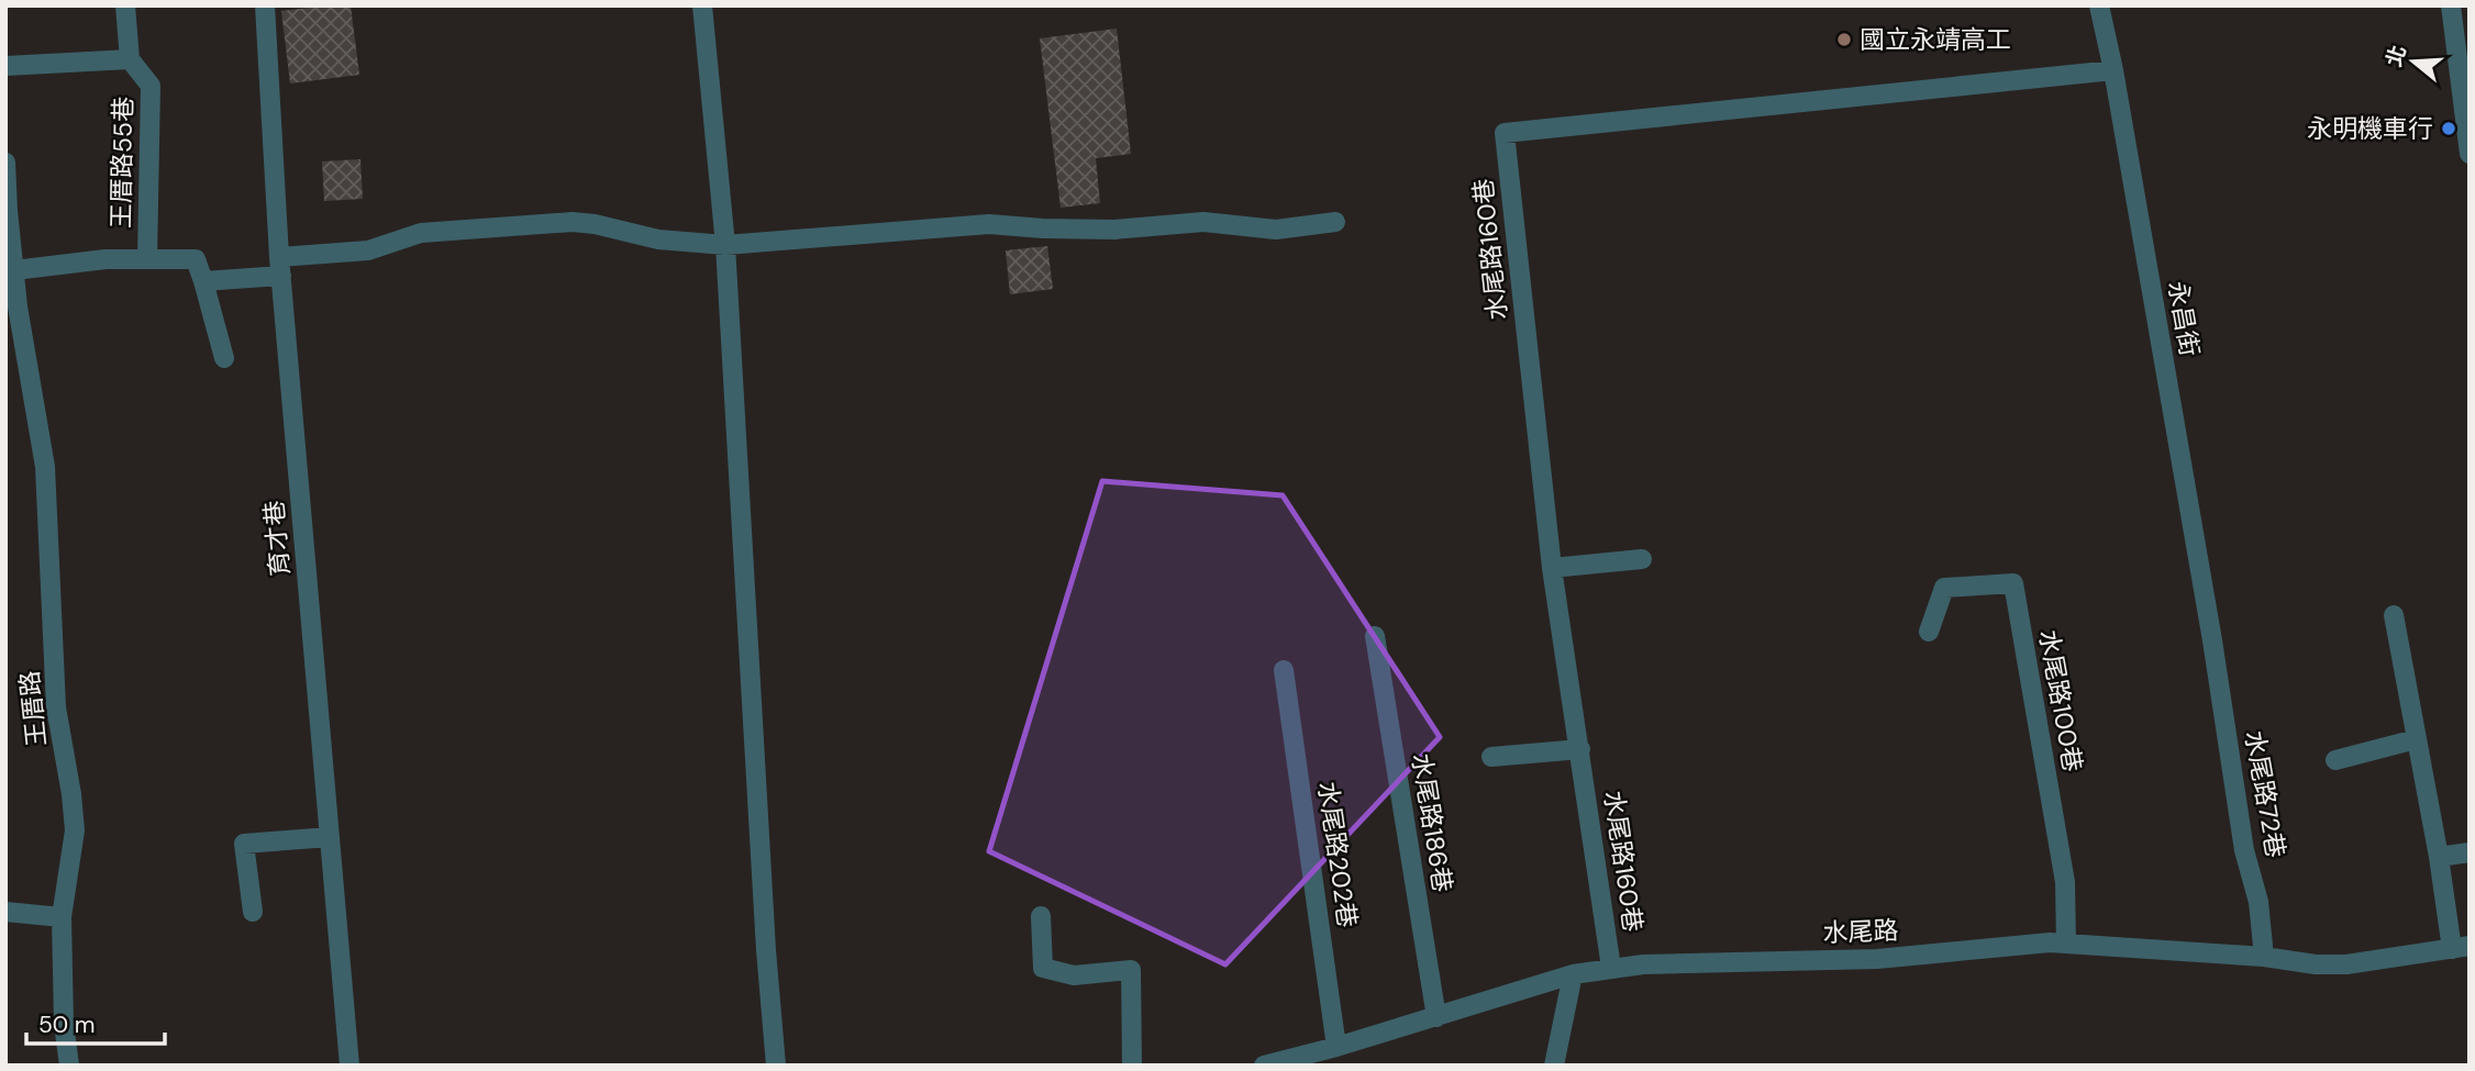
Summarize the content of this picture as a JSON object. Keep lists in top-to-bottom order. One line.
{"streets":{"street":["王厝路55巷","水尾路160巷","永昌街","育才巷","水尾路100巷","王厝路","水尾路72巷","水尾路186巷","水尾路202巷","水尾路"]},"crossings":[["水尾路160巷","永昌街"],["水尾路160巷","水尾路"],["永昌街","水尾路72巷"],["水尾路100巷","水尾路"],["水尾路72巷","水尾路"],["水尾路186巷","水尾路"],["水尾路202巷","水尾路"]],"places":["國立永靖高工","永明機車行"],"scale_bar":"50 m","north":"left"}
